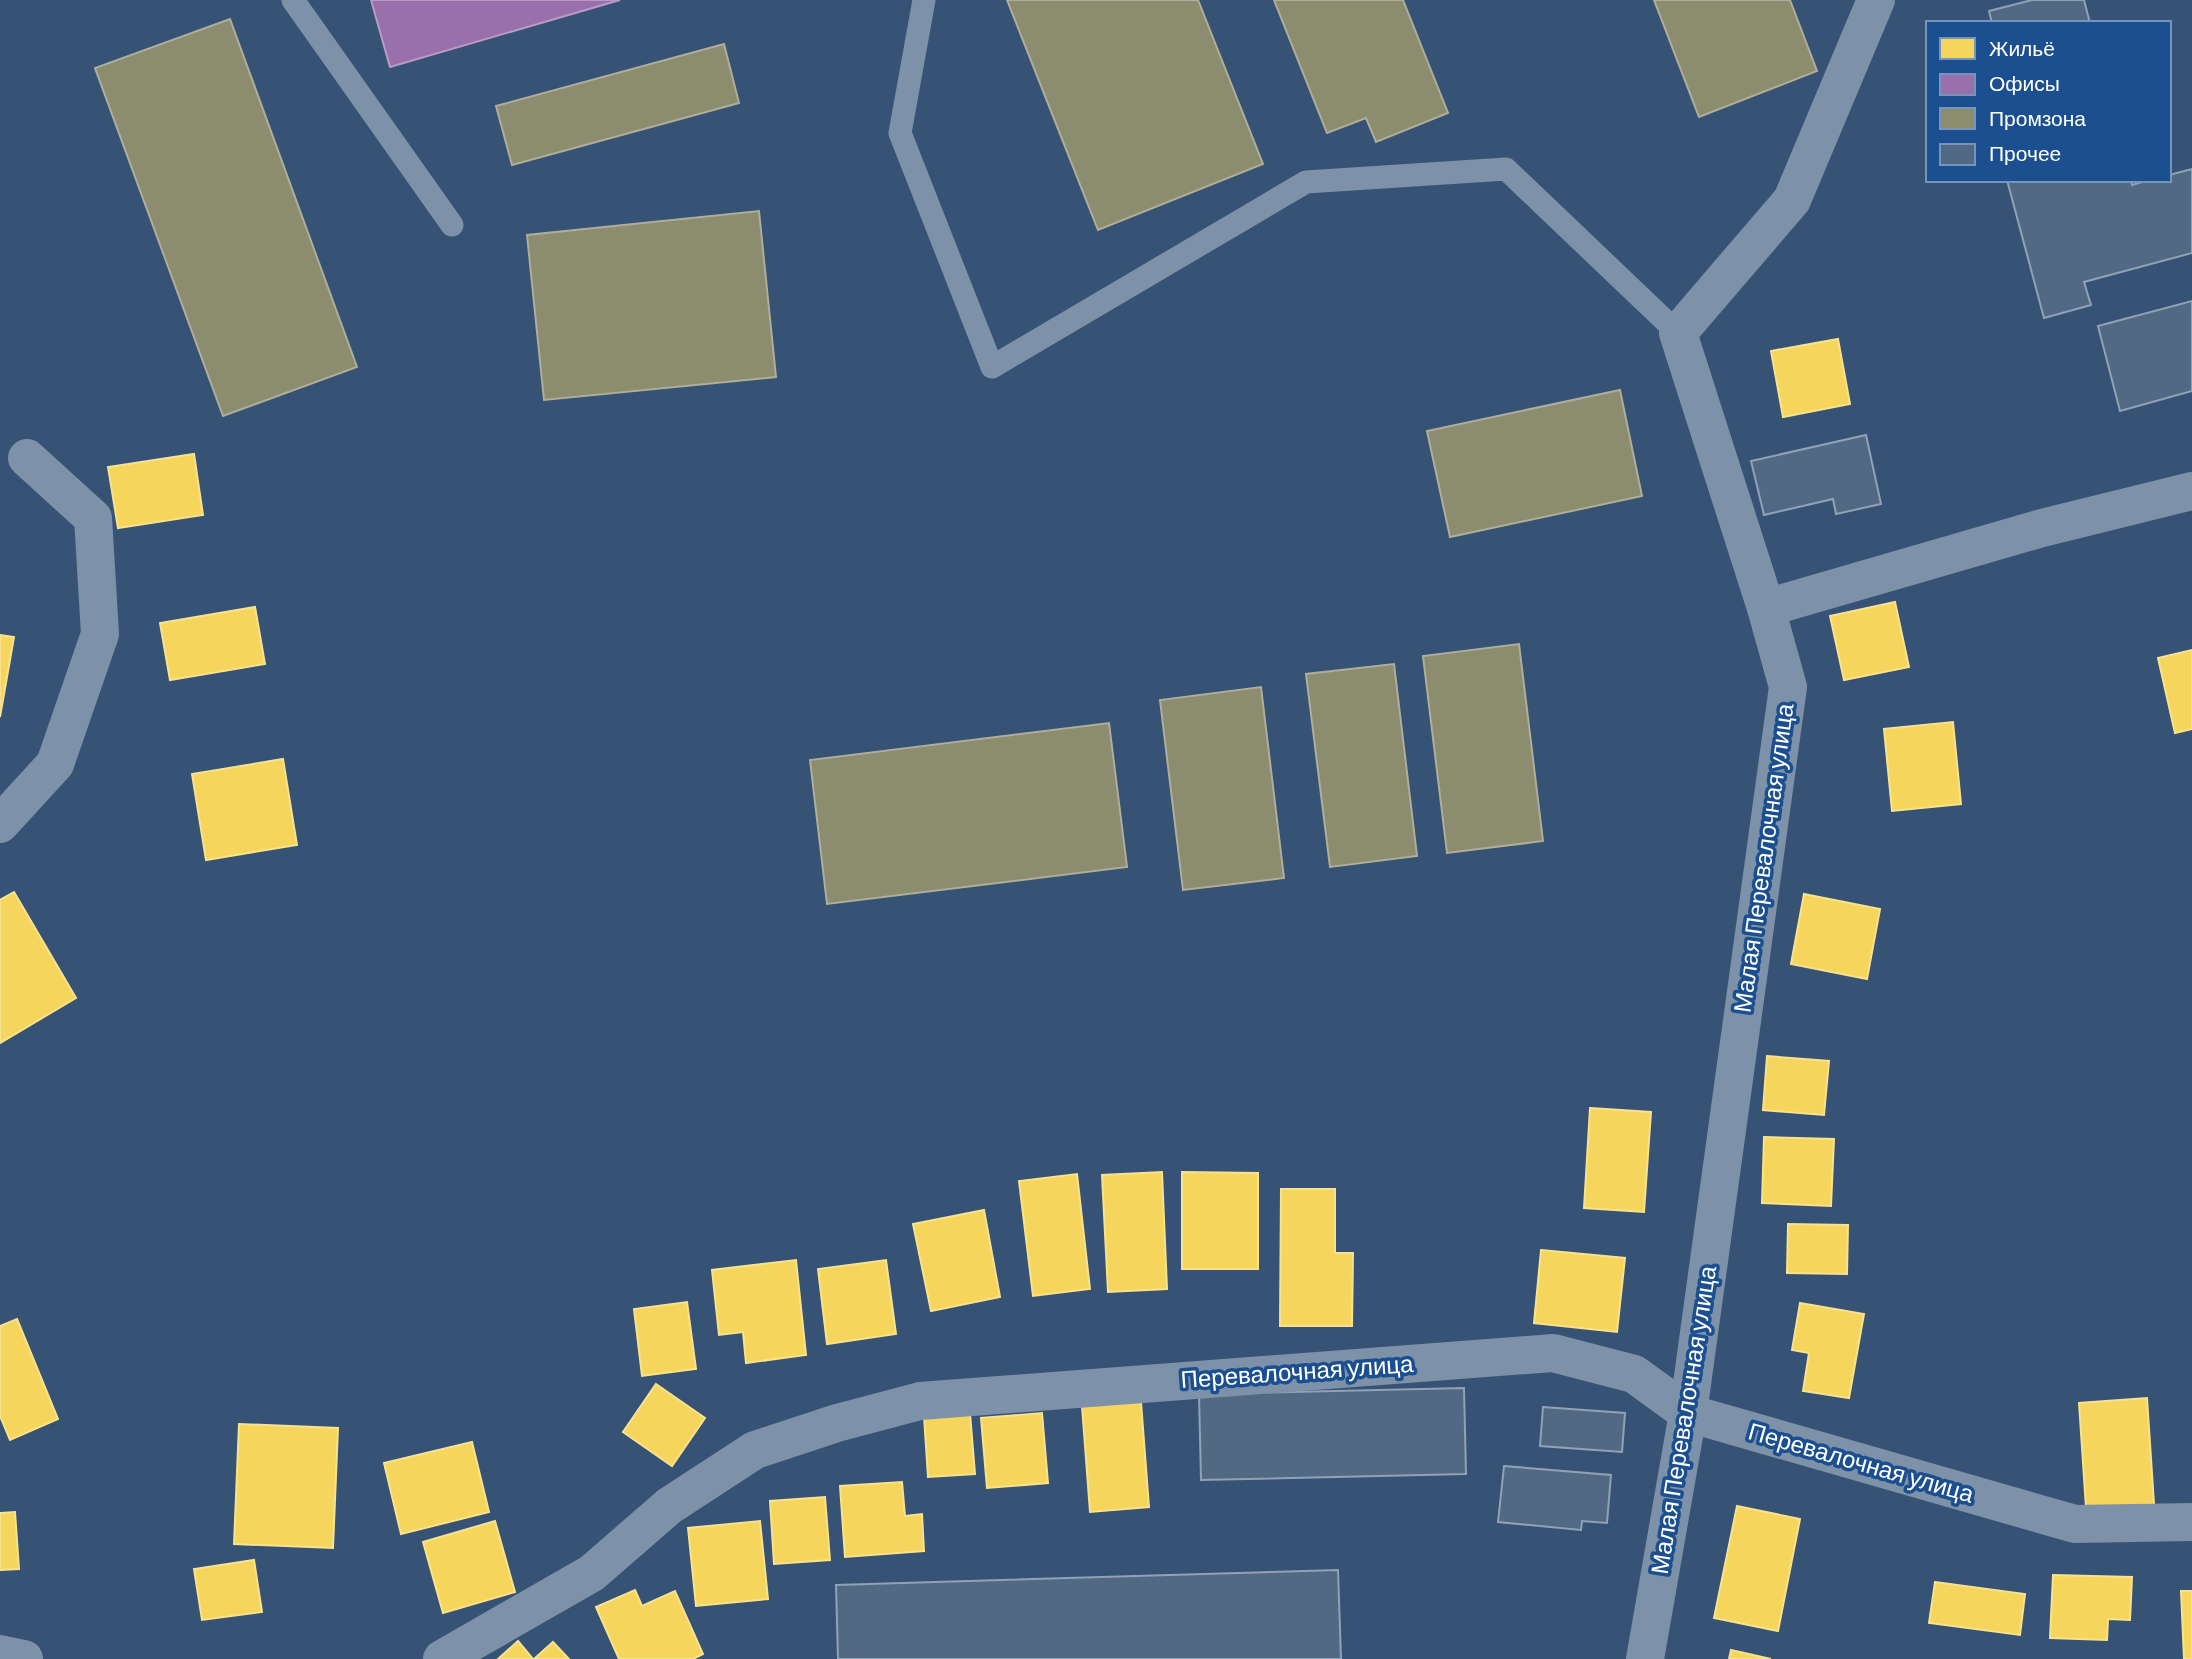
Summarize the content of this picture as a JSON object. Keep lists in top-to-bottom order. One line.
{"streets":{"street":["Малая Перевалочная улица","Перевалочная улица"]},"crossings":[["Малая Перевалочная улица","Перевалочная улица"]],"legend":["Жильё","Офисы","Промзона","Прочее"]}
